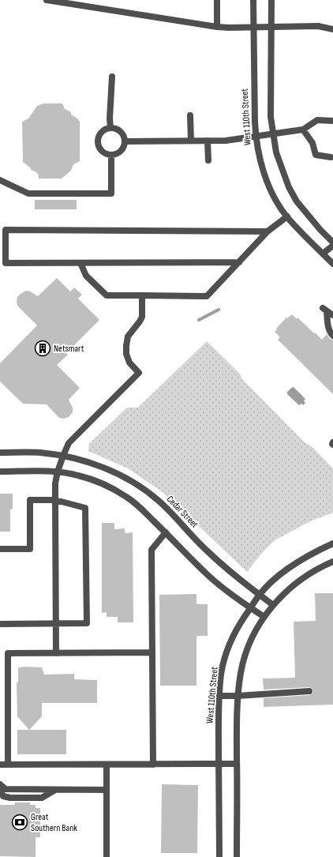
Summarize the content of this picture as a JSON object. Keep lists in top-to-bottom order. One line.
{"streets":{"street":["West 110th Street","Cedar Street"]},"crossings":[["West 110th Street","Cedar Street"]],"places":{"building":["Netsmart"],"bank":["Great Southern Bank"]}}
